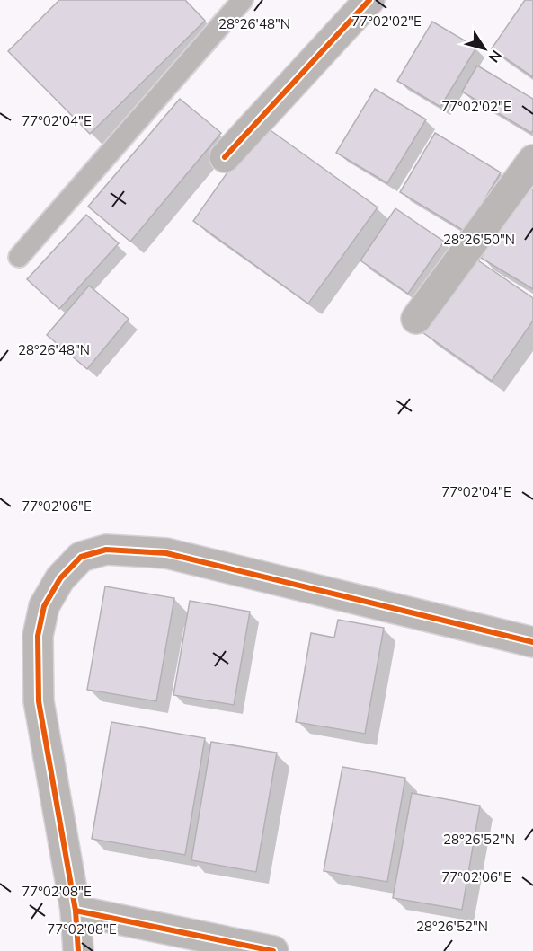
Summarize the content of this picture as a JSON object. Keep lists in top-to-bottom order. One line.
{"north":"bottom right","coordinates":["77°02'02\"E","28°26'48\"N","77°02'04\"E","28°26'50\"N","77°02'06\"E","28°26'52\"N","77°02'08\"E"]}
